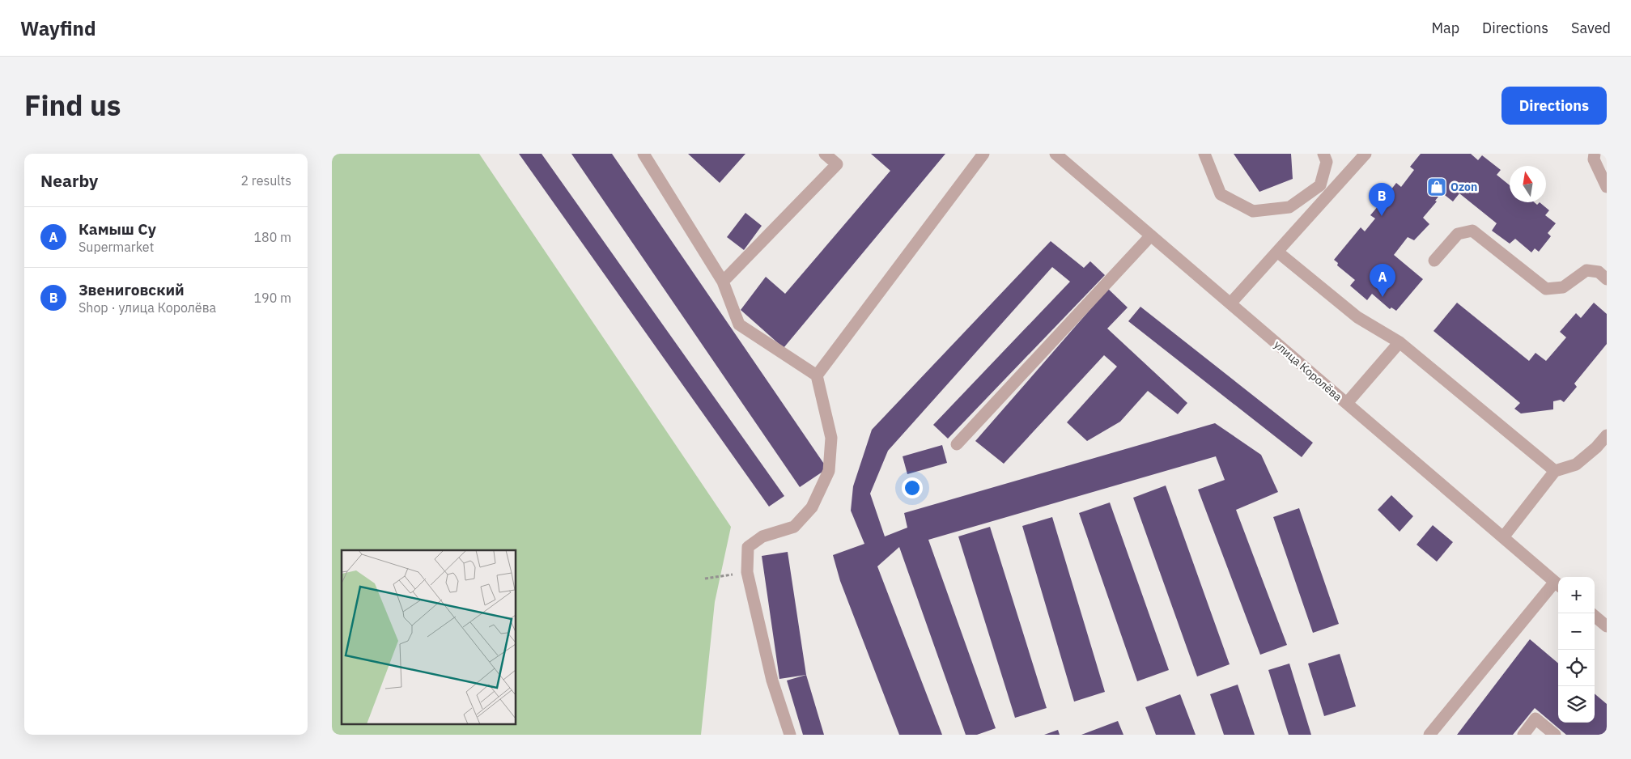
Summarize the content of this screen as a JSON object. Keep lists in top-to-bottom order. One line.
{"streets":{"street":["улица Королёва"]},"places":{"shop":["Ozon"]},"north":"top","page":{"header":"Wayfind","nav":["Map","Directions","Saved"],"title":"Find us","buttons":"Directions","heading":["Nearby","2 results"],"pins":["B","A"],"list":[{"mark":"A","name":"Камыш Су","note":"Supermarket","value":"180 m"},{"mark":"B","name":"Звениговский","note":"Shop · улица Королёва","value":"190 m"}],"map_buttons":["+","−"]}}
